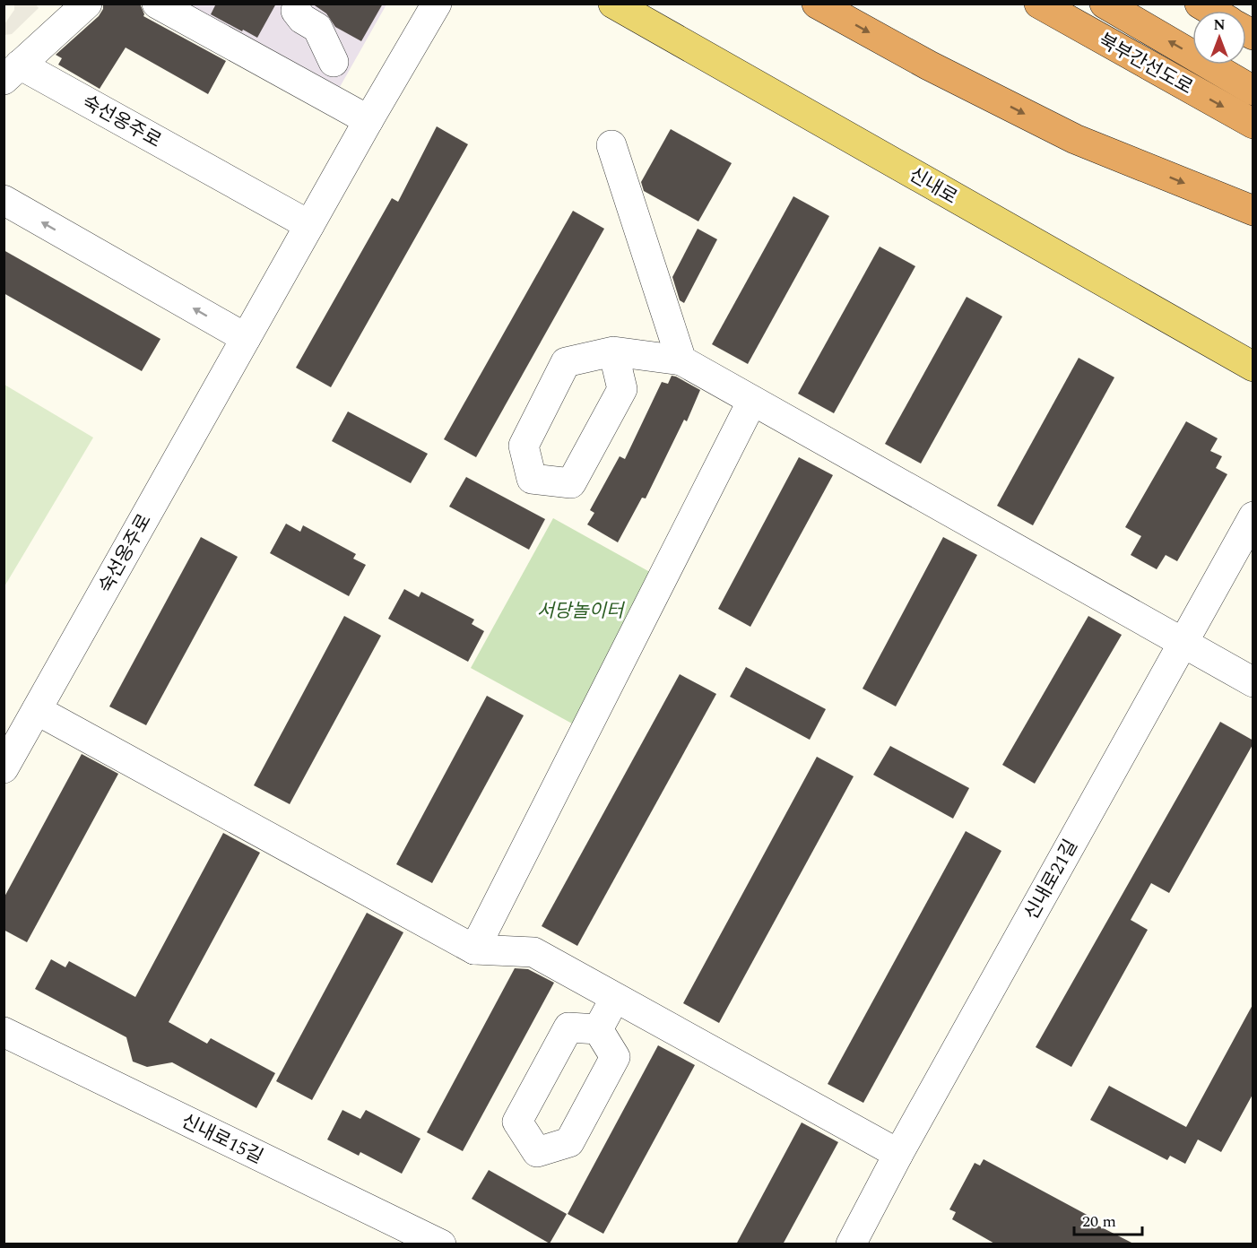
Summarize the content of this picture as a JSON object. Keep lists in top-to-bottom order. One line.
{"streets":{"highway":["북부간선도로"],"main road":["신내로"],"street":["숙선옹주로","신내로21길","신내로15길"]},"parks":["서당놀이터"],"scale_bar":"20 m","north":"top"}
